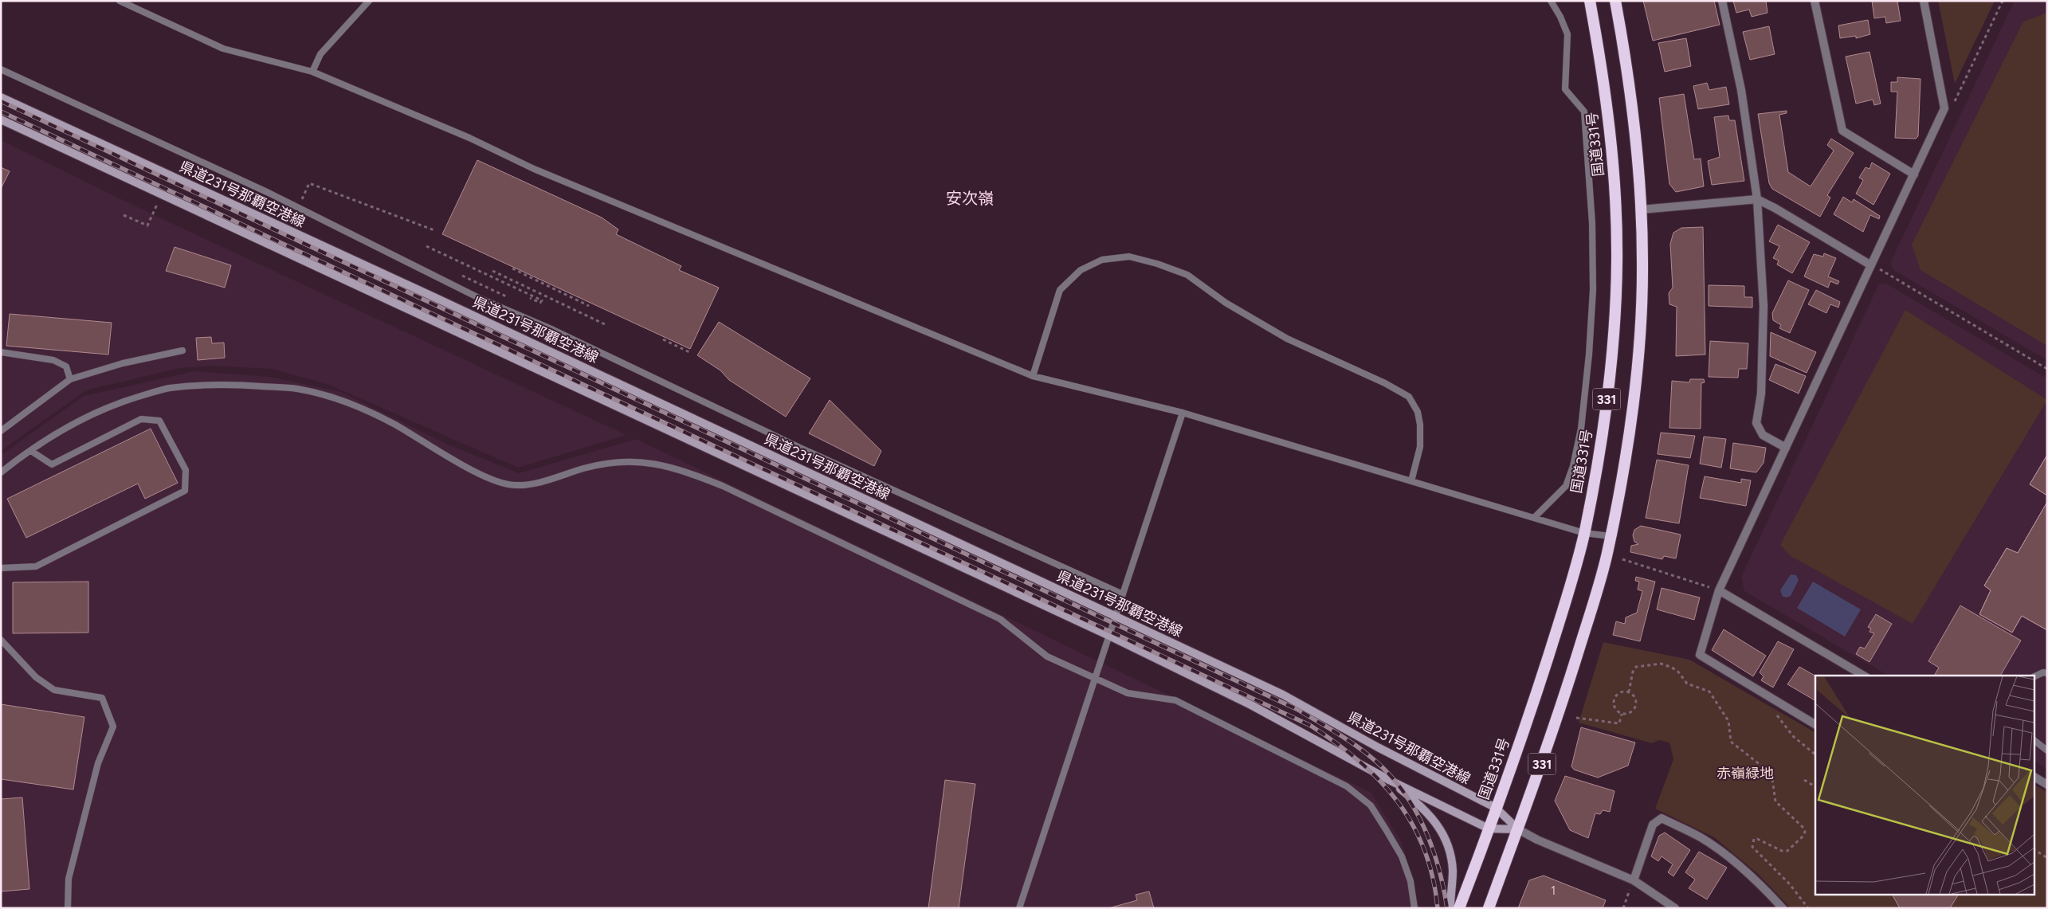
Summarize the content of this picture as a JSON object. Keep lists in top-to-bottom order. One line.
{"streets":{"highway":["国道331号","331"],"main road":["県道231号那覇空港線"]},"crossings":[["国道331号","県道231号那覇空港線"],["県道231号那覇空港線","331"]],"districts":["安次嶺"],"parks":["赤嶺緑地"],"house_numbers":["1"]}
